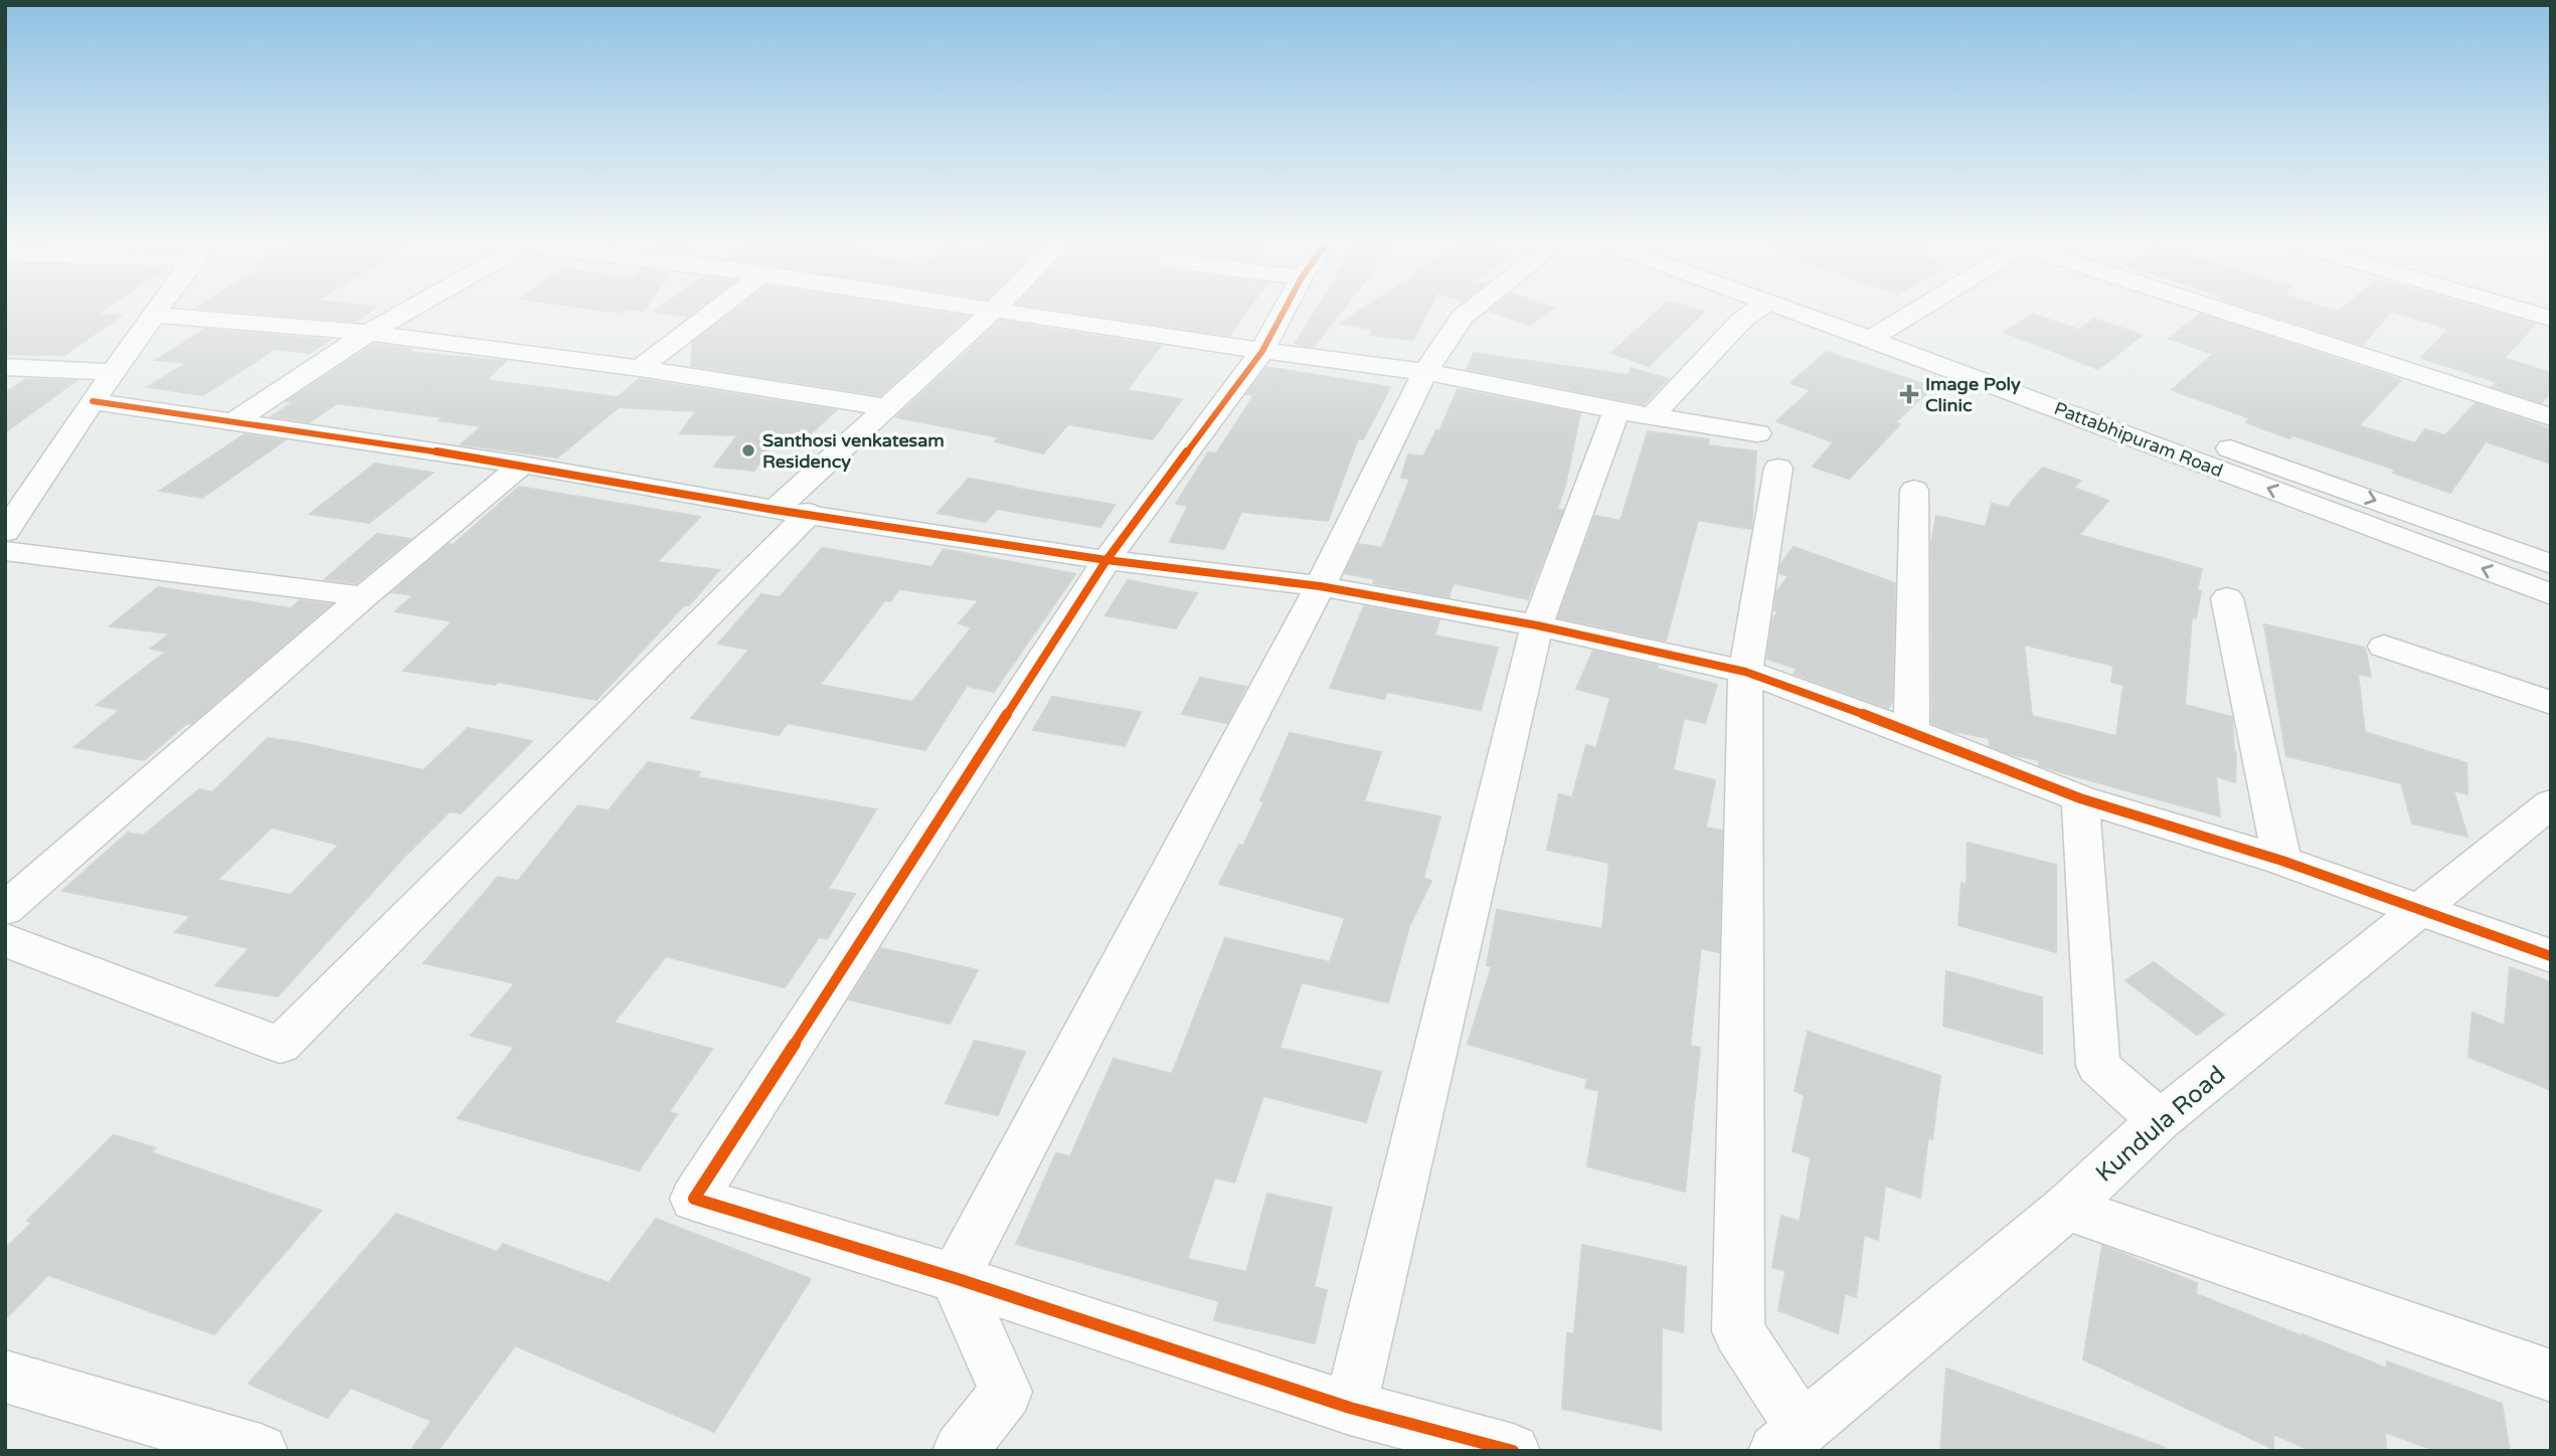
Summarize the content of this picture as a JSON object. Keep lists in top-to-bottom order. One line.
{"streets":{"street":["Pattabhipuram Road","Kundula Road"]},"places":{"health":["Image Poly Clinic"],"other":["Santhosi venkatesam Residency"]}}
